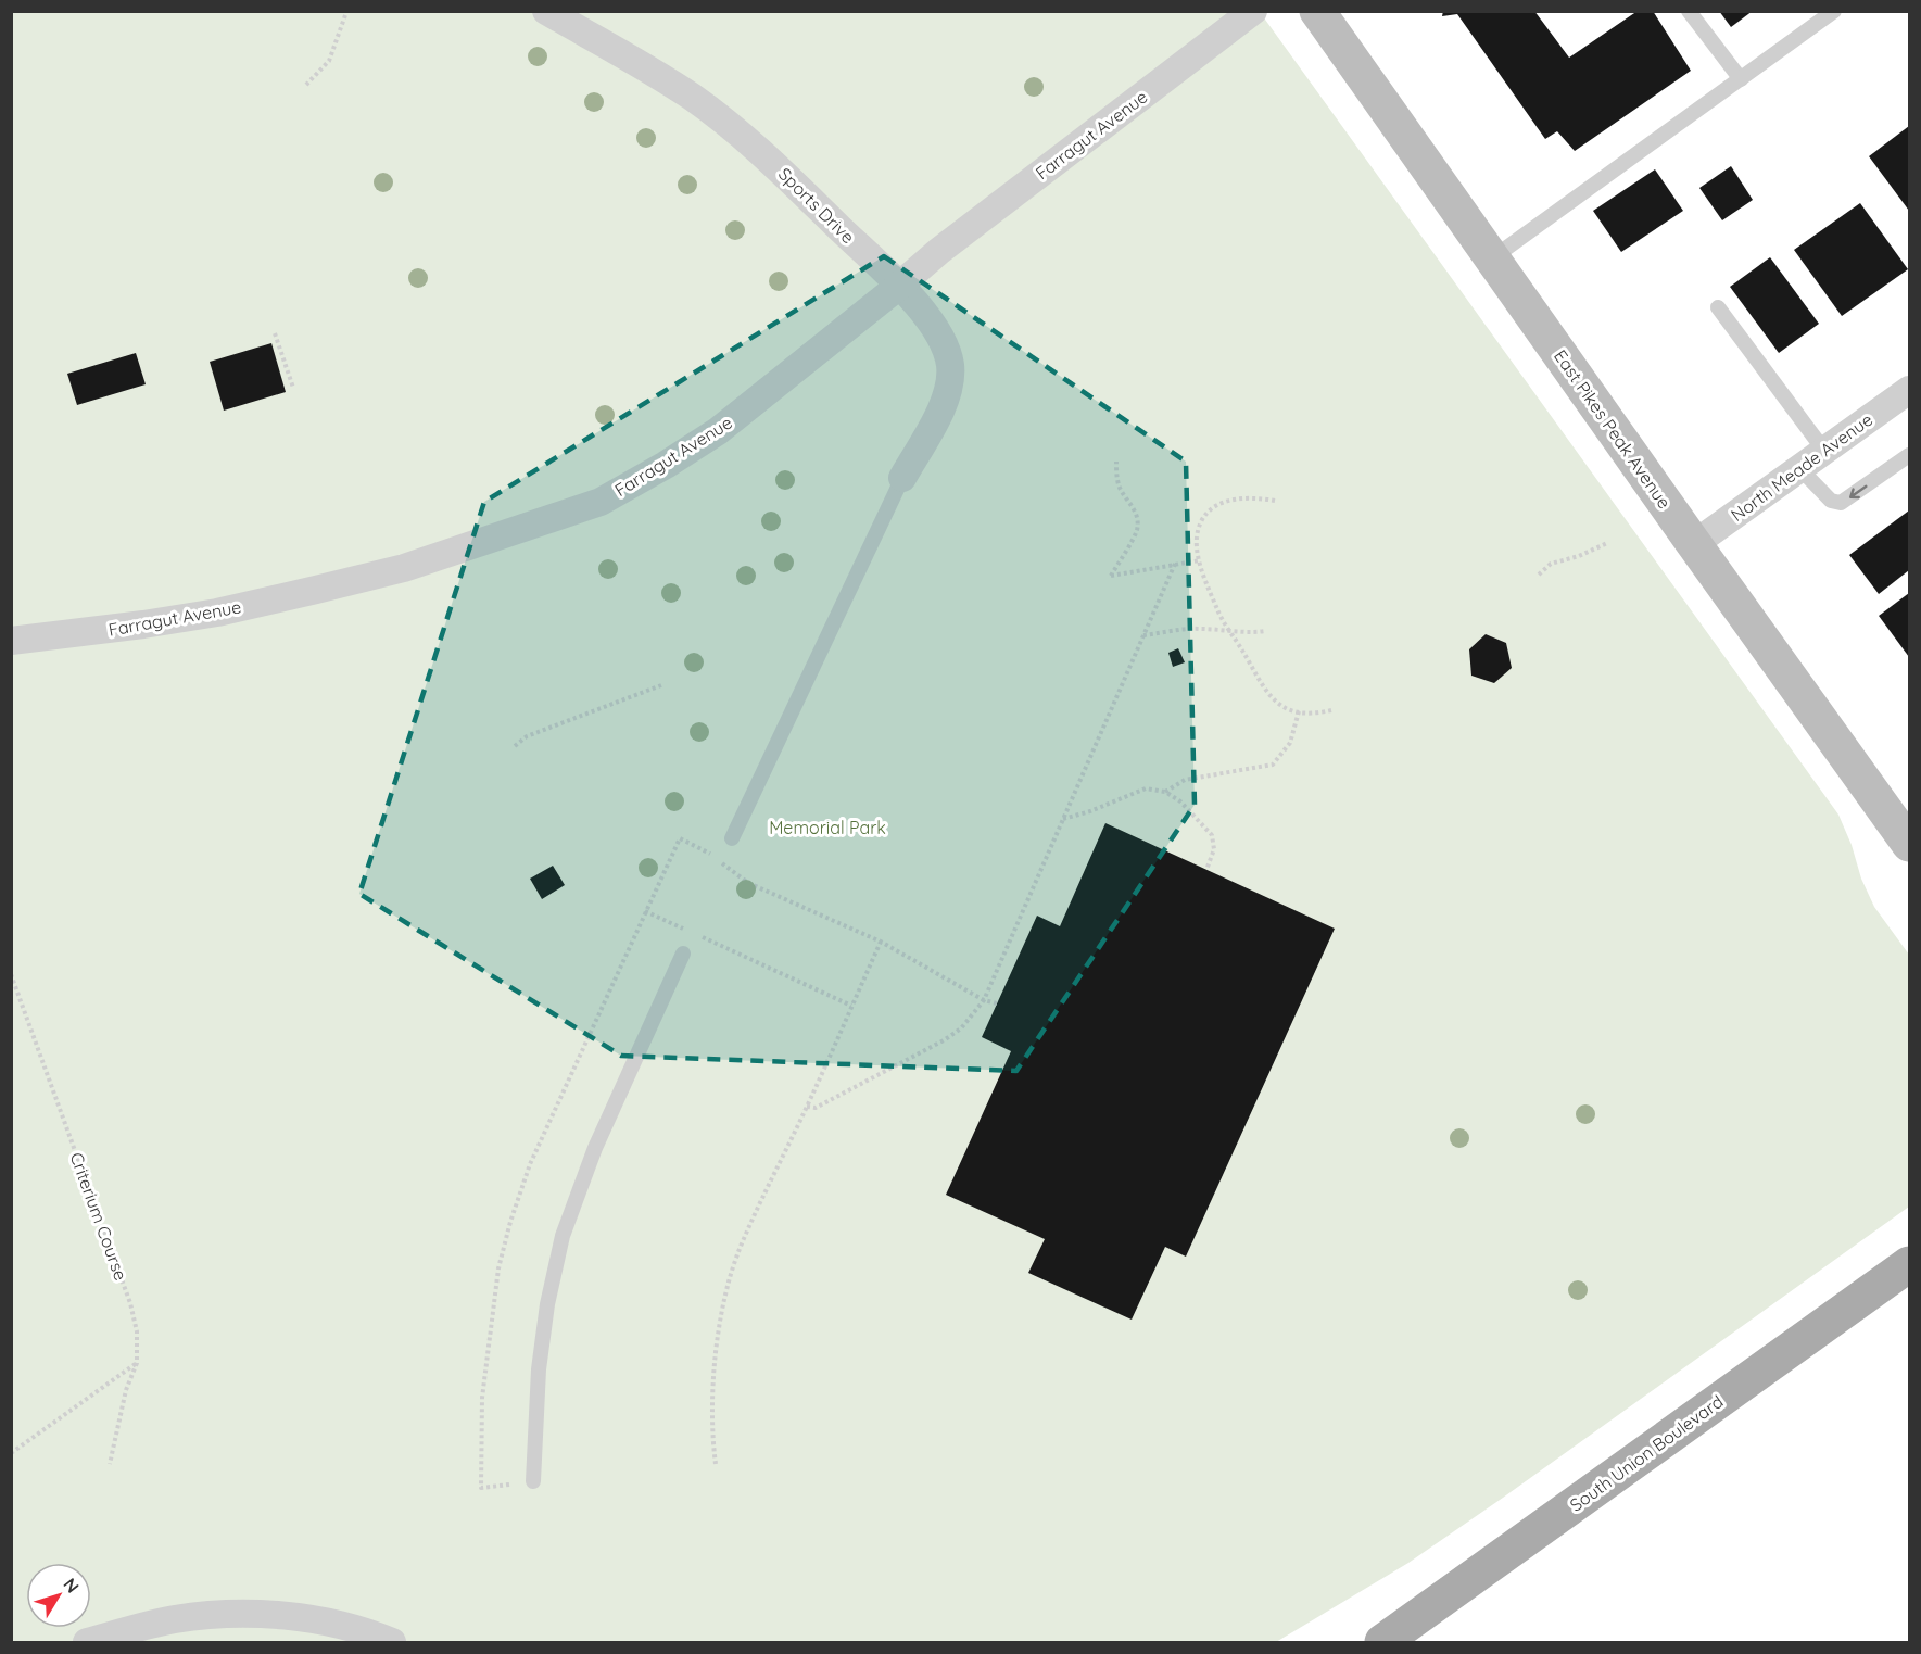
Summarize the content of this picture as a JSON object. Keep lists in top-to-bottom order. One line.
{"streets":{"main road":["East Pikes Peak Avenue","South Union Boulevard"],"street":["Farragut Avenue","Sports Drive","North Meade Avenue"],"path":["Criterium Course"]},"crossings":[["Farragut Avenue","Sports Drive"],["East Pikes Peak Avenue","North Meade Avenue"]],"parks":["Memorial Park"],"north":"top right"}
